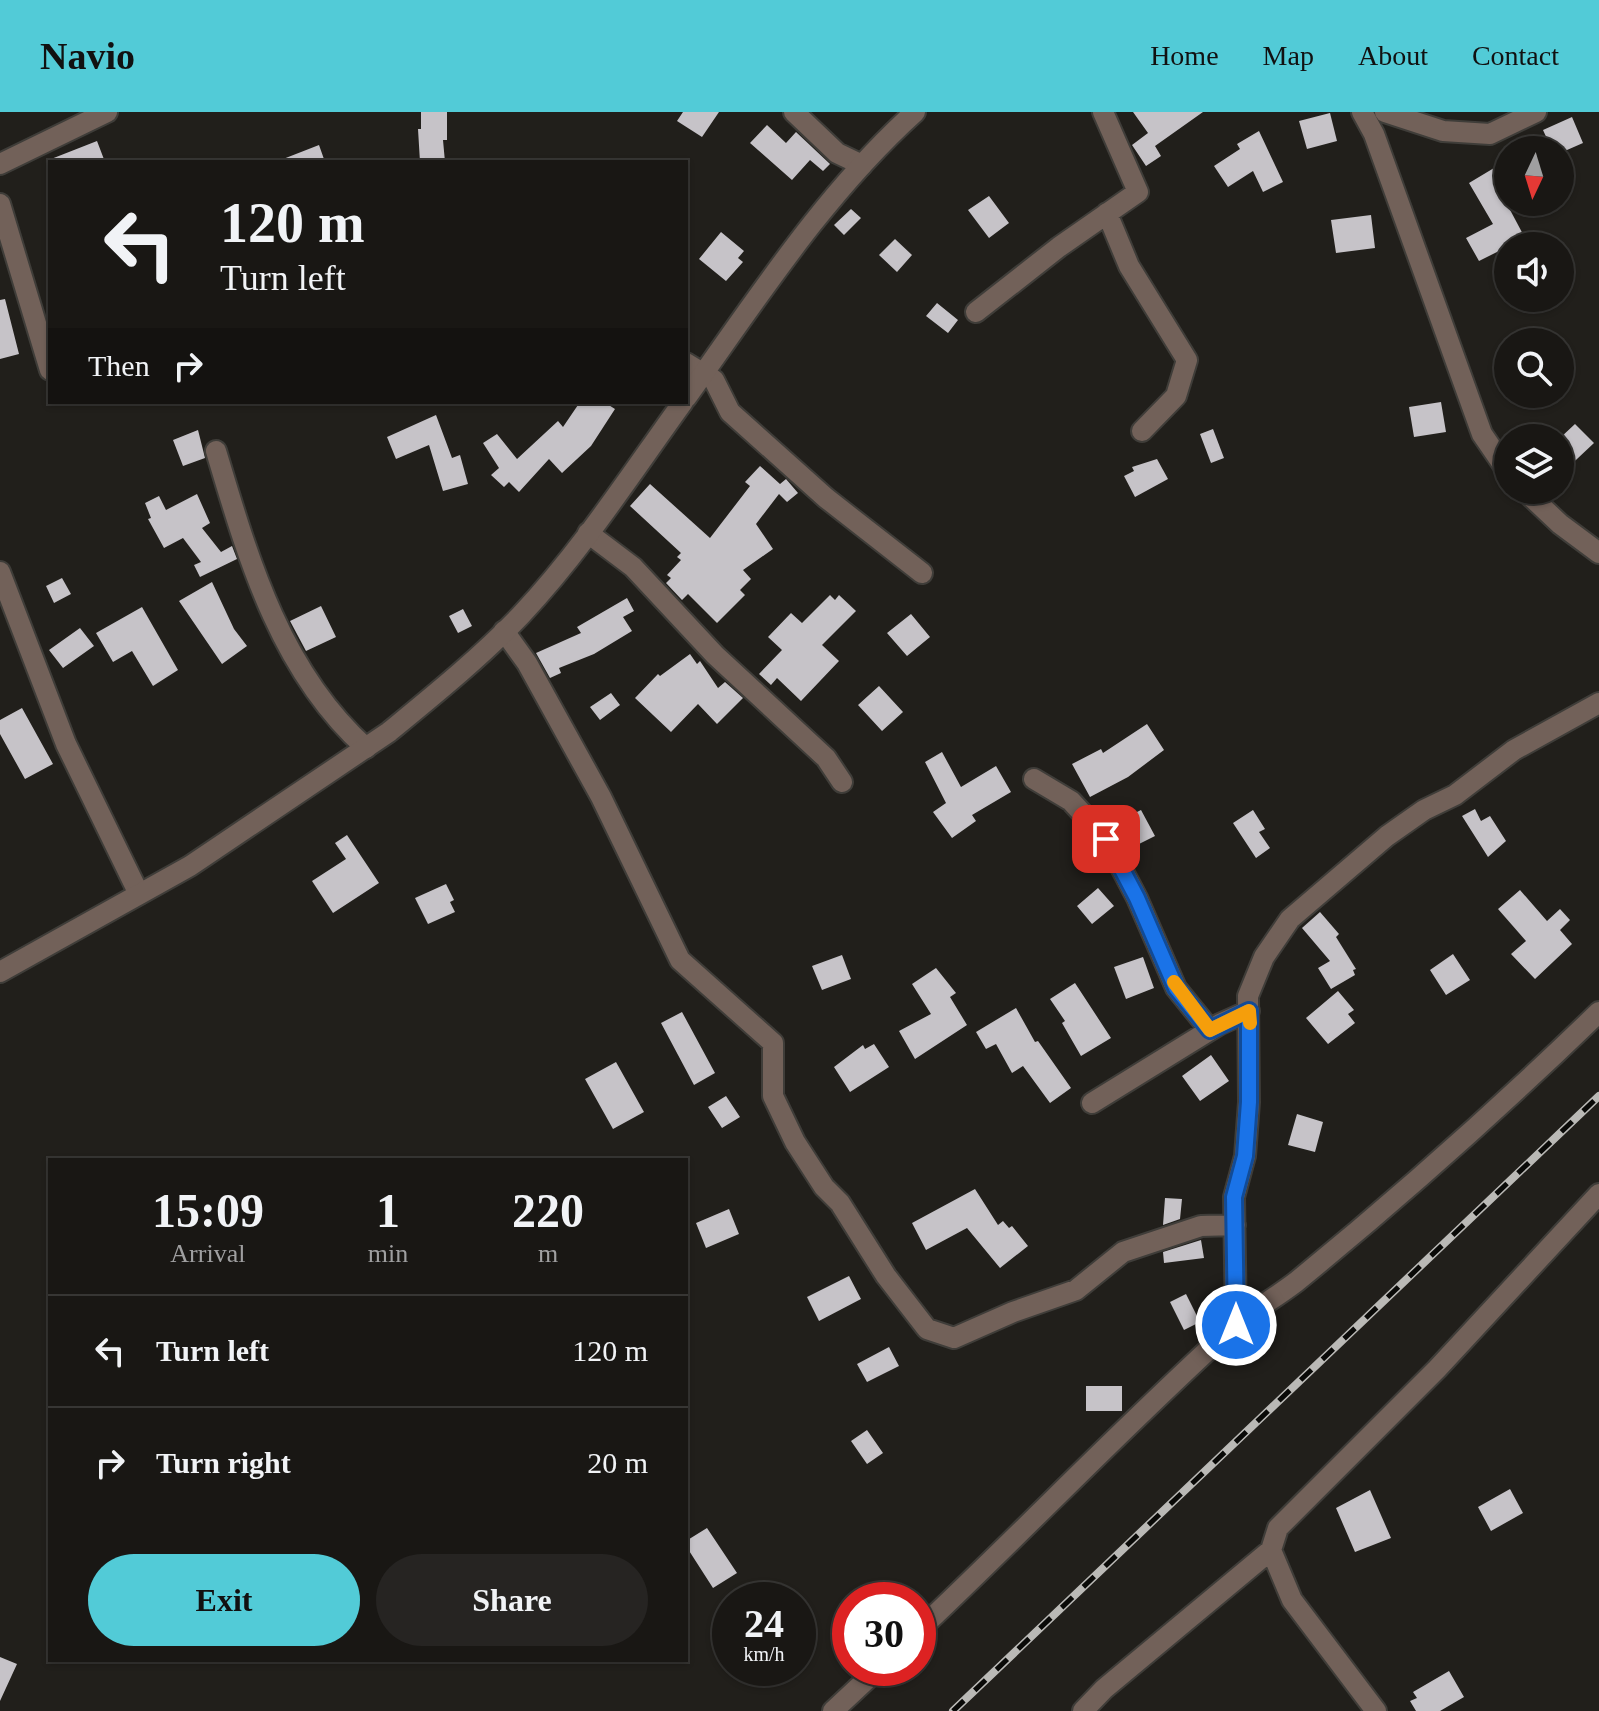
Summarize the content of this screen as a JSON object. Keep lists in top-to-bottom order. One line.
{"north":"bottom","page":{"header":"Navio","nav":["Home","Map","About","Contact"],"turn":["120 m","Turn left"],"then":"Then","eta":["15:09","Arrival","1","min","220","m"],"list":[{"name":"Turn left","value":"120 m"},{"name":"Turn right","value":"20 m"}],"buttons":["Exit","Share"],"speed":"24 km/h","limit":"30"}}
